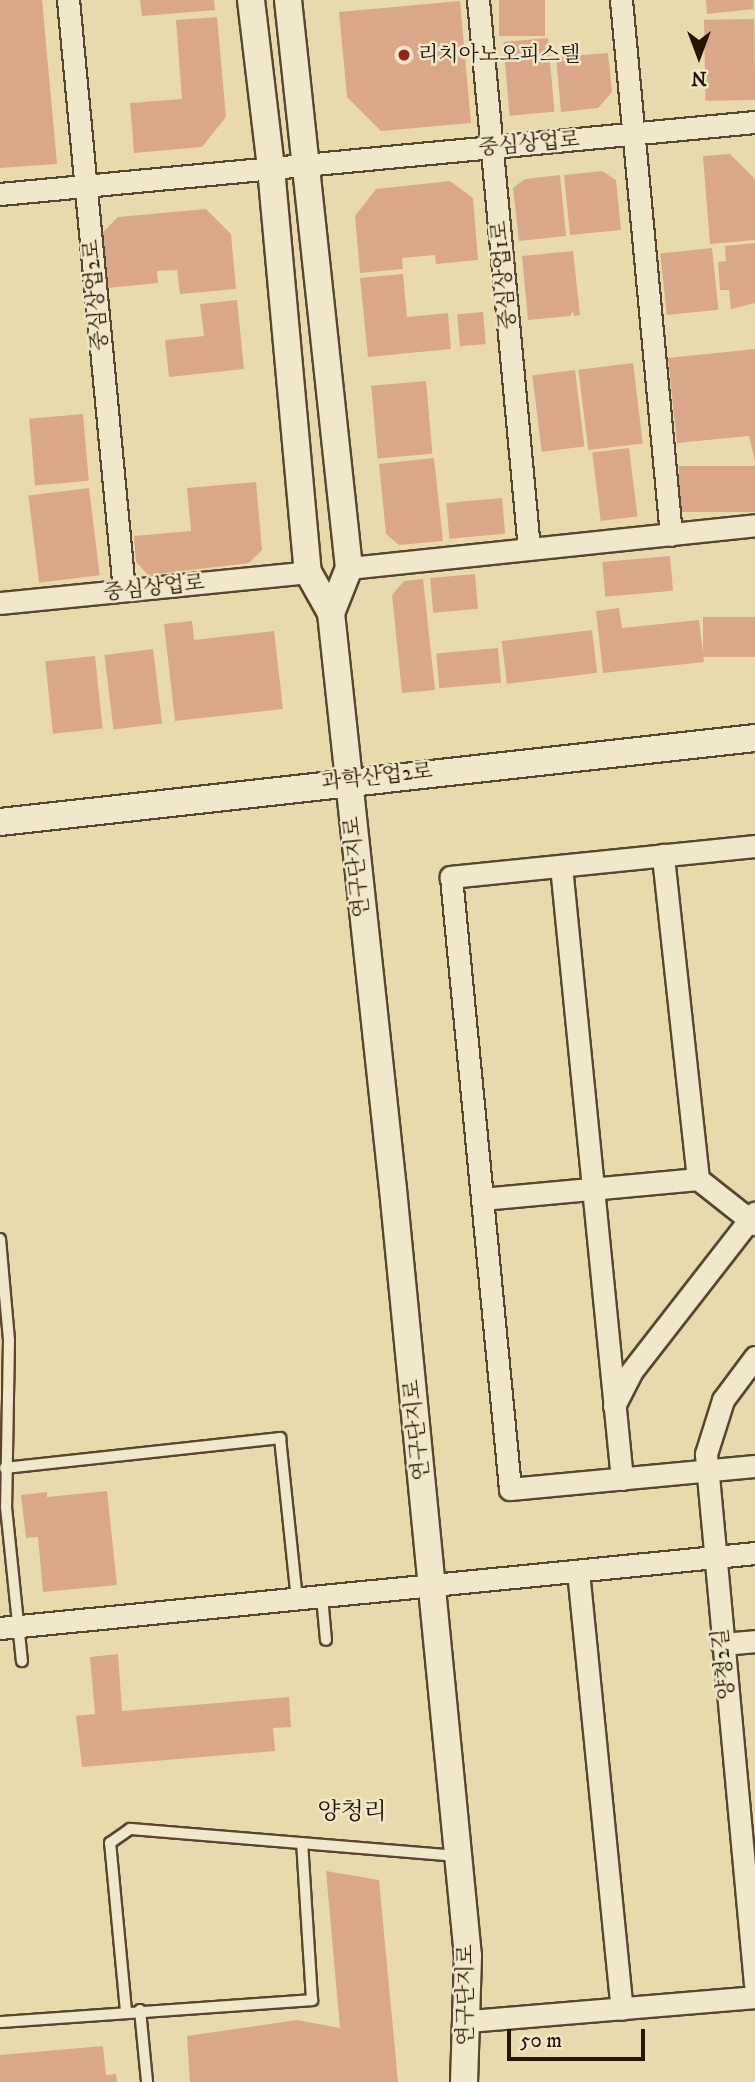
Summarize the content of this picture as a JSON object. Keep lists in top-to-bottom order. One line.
{"streets":{"street":["중심상업로","중심상업1로","중심상업2로","과학산업2로","연구단지로","양청2길"]},"crossings":[["중심상업로","중심상업1로"],["중심상업로","중심상업2로"],["과학산업2로","연구단지로"]],"districts":["양청리"],"places":["리치아노오피스텔"],"scale_bar":"50 m","north":"bottom"}
